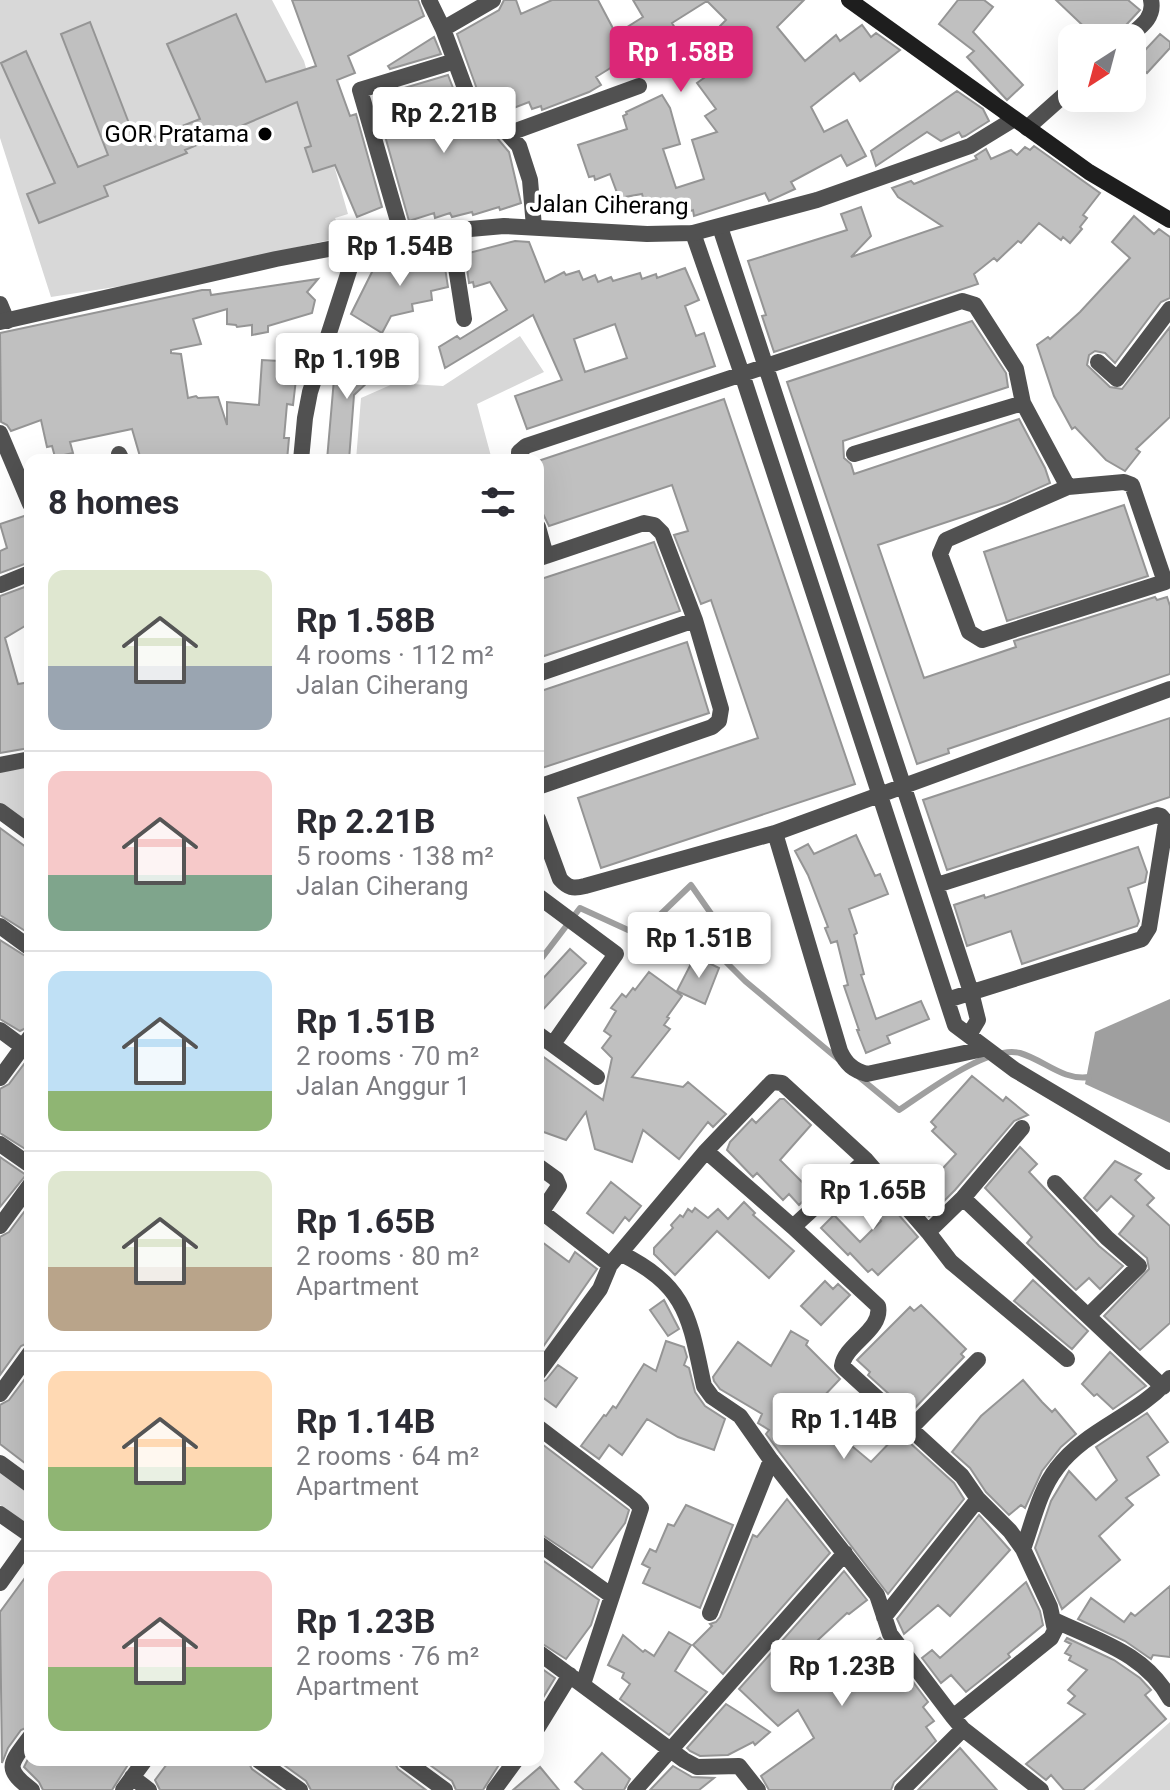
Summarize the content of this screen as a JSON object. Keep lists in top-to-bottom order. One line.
{"streets":{"street":["Jalan Ciherang"]},"places":["GOR Pratama"],"north":"bottom left","page":{"price":["Rp 1.58B","Rp 2.21B","Rp 1.54B","Rp 1.19B","Rp 1.51B","Rp 1.65B","Rp 1.14B","Rp 1.23B"],"heading":"8 homes","list":[{"name":"Rp 1.58B","note":"4 rooms · 112 m² · Jalan Ciherang"},{"name":"Rp 2.21B","note":"5 rooms · 138 m² · Jalan Ciherang"},{"name":"Rp 1.51B","note":"2 rooms · 70 m² · Jalan Anggur 1"},{"name":"Rp 1.65B","note":"2 rooms · 80 m² · Apartment"},{"name":"Rp 1.14B","note":"2 rooms · 64 m² · Apartment"},{"name":"Rp 1.23B","note":"2 rooms · 76 m² · Apartment"}]}}
